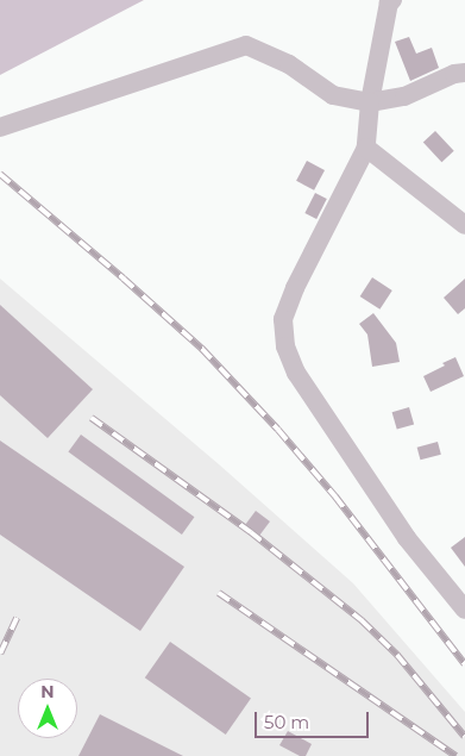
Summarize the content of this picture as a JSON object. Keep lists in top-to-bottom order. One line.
{"scale_bar":"50 m","north":"top"}
